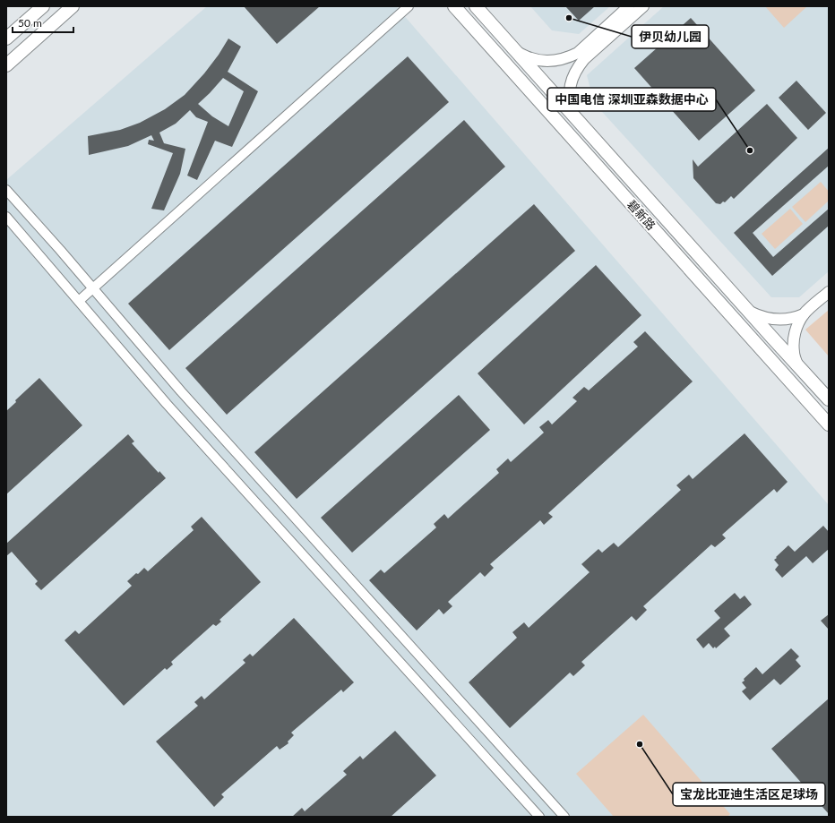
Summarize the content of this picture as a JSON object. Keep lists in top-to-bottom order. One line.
{"streets":{"main road":["碧新路"]},"places":["伊贝幼儿园","中国电信 深圳亚森数据中心","宝龙比亚迪生活区足球场"],"scale_bar":"50 m"}
